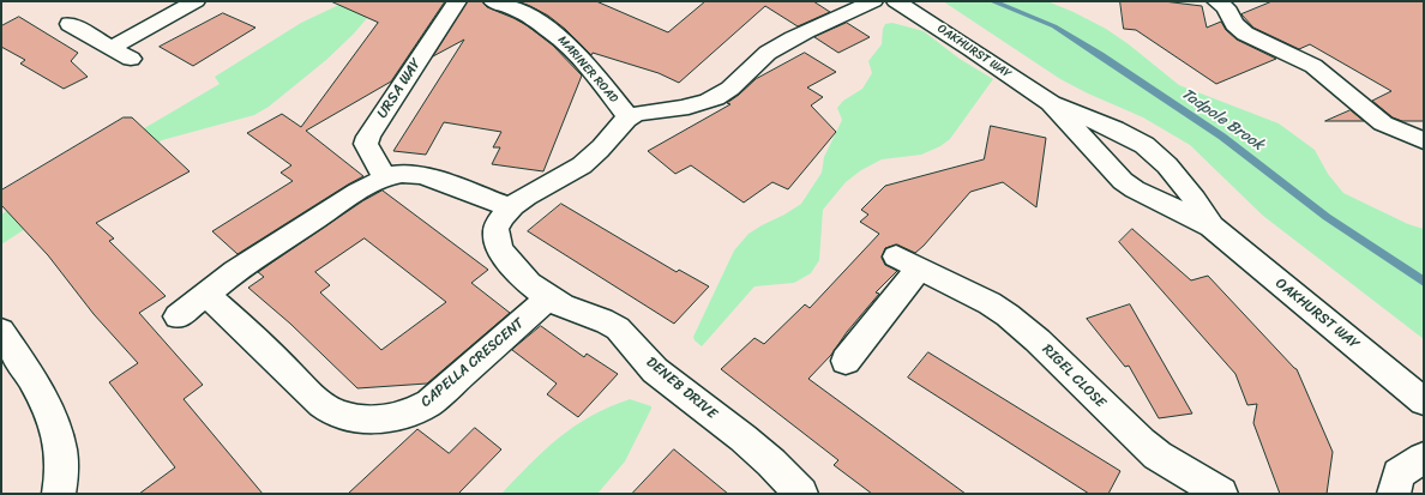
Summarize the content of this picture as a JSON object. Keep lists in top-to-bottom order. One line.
{"streets":{"street":["OAKHURST WAY","MARINER ROAD","URSA WAY","CAPELLA CRESCENT","RIGEL CLOSE","DENEB DRIVE"]},"crossings":[["MARINER ROAD","DENEB DRIVE"],["CAPELLA CRESCENT","DENEB DRIVE"]],"water":["Tadpole Brook"]}
